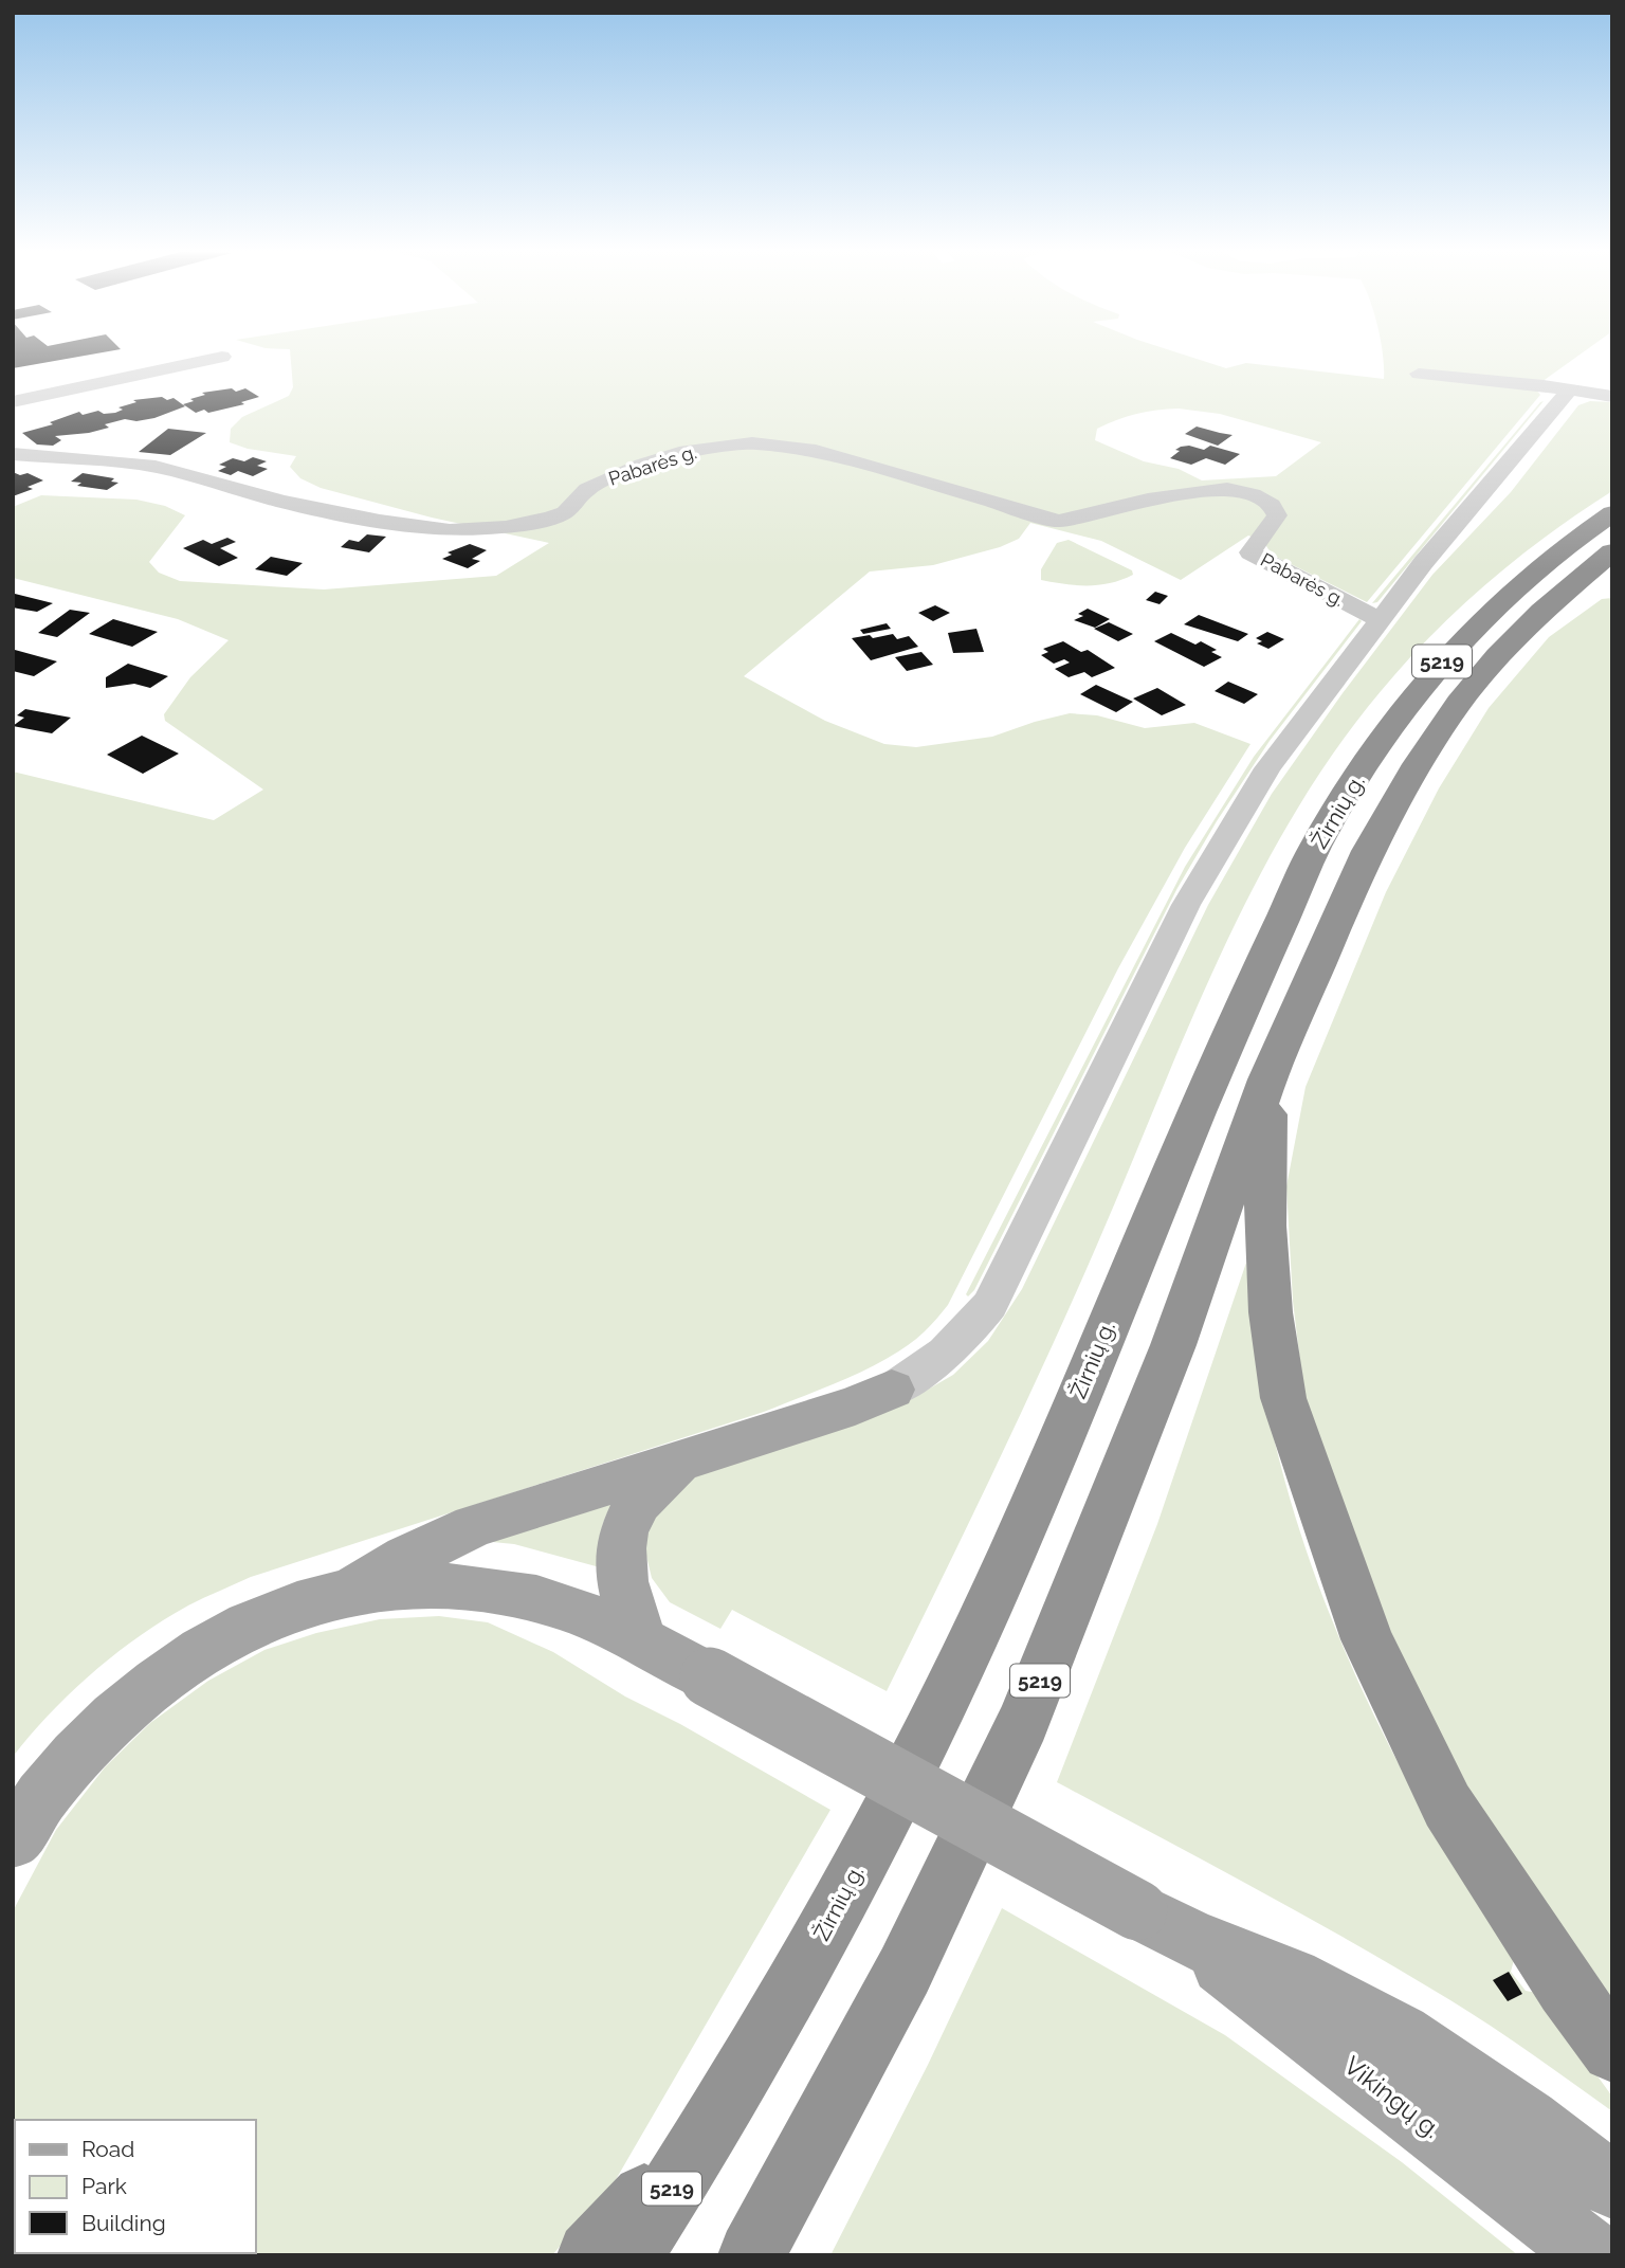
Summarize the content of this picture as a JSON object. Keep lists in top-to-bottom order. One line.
{"streets":{"highway":["5219","Žirnių g."],"main road":["Vikingų g."],"street":["Pabarės g."]},"crossings":[["5219","Žirnių g."]],"legend":["Road","Park","Building"]}
